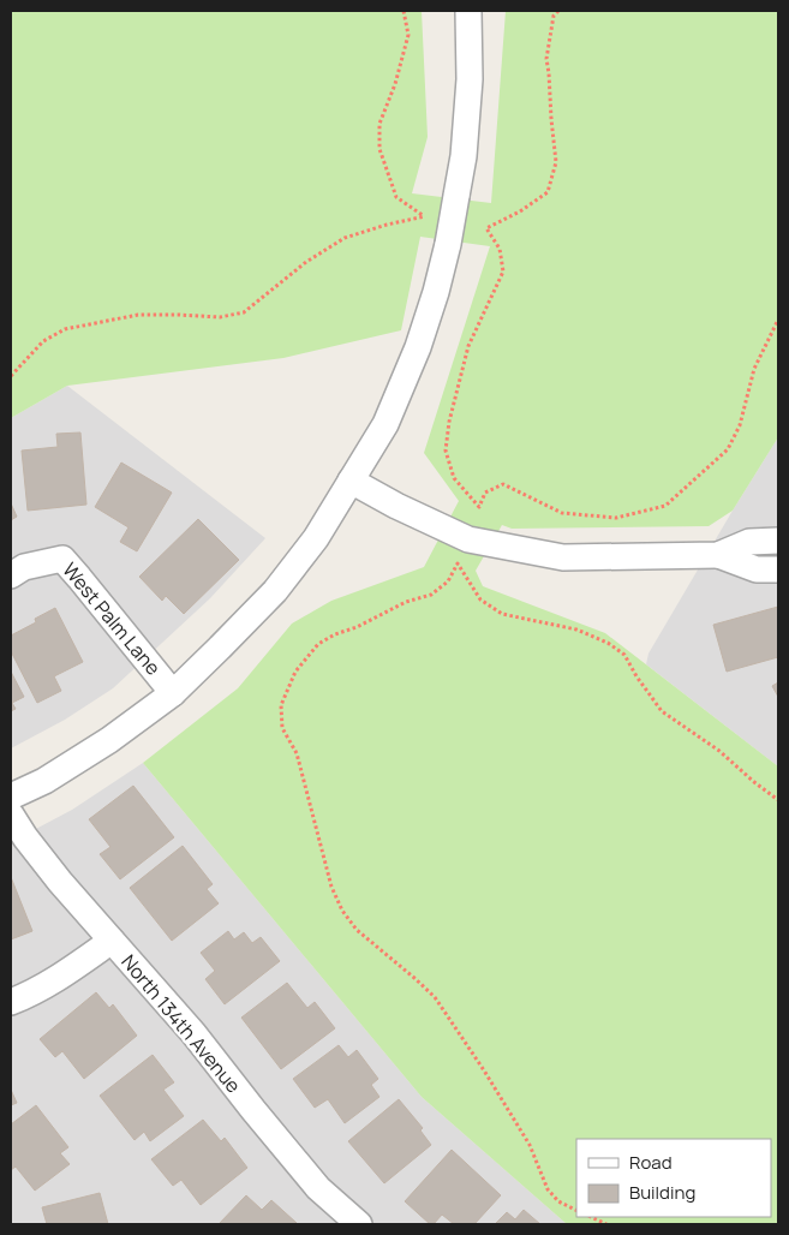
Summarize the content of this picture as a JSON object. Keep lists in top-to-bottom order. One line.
{"streets":{"street":["West Palm Lane","North 134th Avenue"]},"legend":["Road","Building"]}
